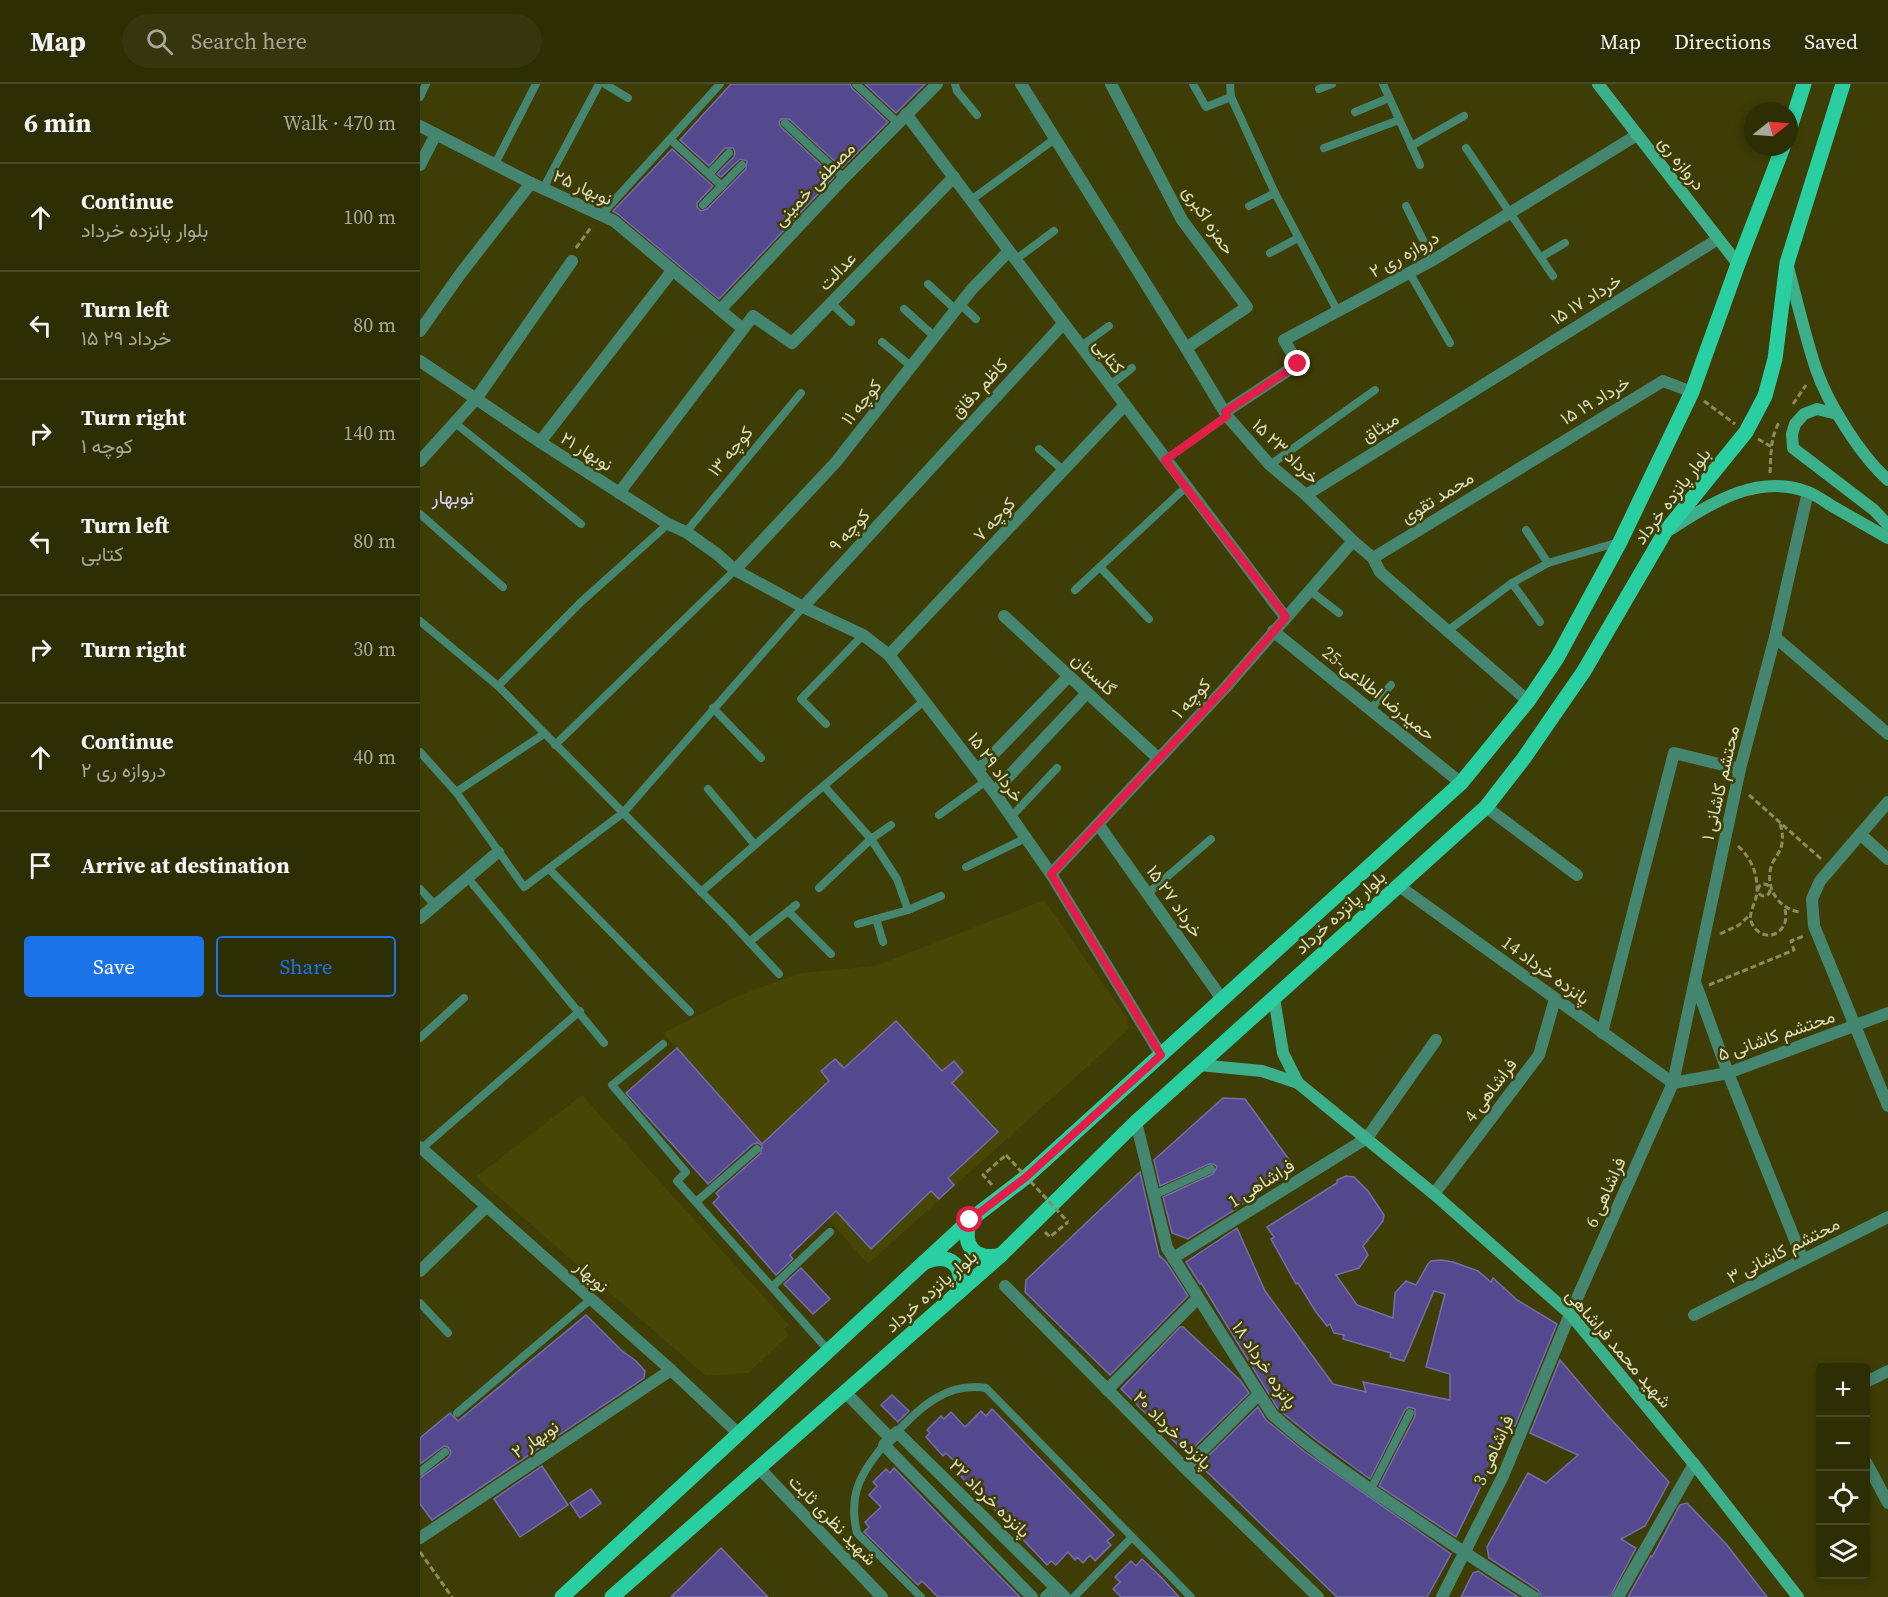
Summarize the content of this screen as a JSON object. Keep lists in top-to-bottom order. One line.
{"streets":{"main road":["دروازه ری","بلوار پانزده خرداد","شهید محمد فراشاهی"],"street":["مصطفی خمینی","نوبهار ۲۵","حمزه اکبری","دروازه ری ۲","عدالت","۱۵ خرداد ۱۷","کتابی","کاظم دقاق","۱۵ خرداد ۱۹","کوچه ۱۱","میثاق","نوبهار ۲۱","۱۵ خرداد ۲۳","محمد تقوی","کوچه ۷","کوچه ۹","گلستان","حمیدرضا اطلاعی-25","کوچه ۱","۱۵ خرداد ۲۹","محتشم کاشانی ۱","۱۵ خرداد ۲۷","پانزده خرداد 14","محتشم کاشانی ۵","فراشاهی 4","فراشاهی 1","فراشاهی 6","محتشم کاشانی ۳","نوبهار","پانزده خرداد ۱۸","پانزده خرداد ۲۰","نوبهار ۲","فراشاهی 3","پانزده خرداد ۲۲","شهید نظری ثابت"],"lane":["کوچه ۱۳"]},"crossings":[["دروازه ری","دروازه ری ۲"],["دروازه ری","۱۵ خرداد ۱۷"],["دروازه ری","بلوار پانزده خرداد"],["مصطفی خمینی","نوبهار ۲۵"],["مصطفی خمینی","کتابی"],["نوبهار ۲۵","عدالت"],["حمزه اکبری","۱۵ خرداد ۲۳"],["دروازه ری ۲","۱۵ خرداد ۲۳"],["عدالت","کتابی"],["۱۵ خرداد ۱۷","میثاق"],["کتابی","کاظم دقاق"],["کتابی","کوچه ۱۱"],["کتابی","کوچه ۷"],["کتابی","کوچه ۱"],["کاظم دقاق","کوچه ۹"],["۱۵ خرداد ۱۹","بلوار پانزده خرداد"],["۱۵ خرداد ۱۹","محمد تقوی"],["کوچه ۱۱","نوبهار ۲۱"],["کوچه ۱۱","۱۵ خرداد ۲۹"],["میثاق","۱۵ خرداد ۲۳"],["نوبهار ۲۱","کوچه ۱۳"],["نوبهار ۲۱","۱۵ خرداد ۲۹"],["۱۵ خرداد ۲۳","بلوار پانزده خرداد"],["۱۵ خرداد ۲۳","محمد تقوی"],["۱۵ خرداد ۲۳","کوچه ۱"],["بلوار پانزده خرداد","حمیدرضا اطلاعی-25"],["بلوار پانزده خرداد","۱۵ خرداد ۲۹"],["بلوار پانزده خرداد","۱۵ خرداد ۲۷"],["بلوار پانزده خرداد","پانزده خرداد 14"],["بلوار پانزده خرداد","نوبهار"],["بلوار پانزده خرداد","پانزده خرداد ۱۸"],["بلوار پانزده خرداد","پانزده خرداد ۲۲"],["بلوار پانزده خرداد","شهید نظری ثابت"],["کوچه ۷","۱۵ خرداد ۲۹"],["کوچه ۹","۱۵ خرداد ۲۹"],["گلستان","کوچه ۱"],["حمیدرضا اطلاعی-25","کوچه ۱"],["کوچه ۱","۱۵ خرداد ۲۹"],["کوچه ۱","۱۵ خرداد ۲۷"],["محتشم کاشانی ۱","پانزده خرداد 14"],["محتشم کاشانی ۱","محتشم کاشانی ۵"],["محتشم کاشانی ۱","فراشاهی 6"],["پانزده خرداد 14","محتشم کاشانی ۵"],["پانزده خرداد 14","فراشاهی 4"],["پانزده خرداد 14","فراشاهی 6"],["محتشم کاشانی ۵","فراشاهی 6"],["فراشاهی 4","شهید محمد فراشاهی"],["فراشاهی 1","شهید محمد فراشاهی"],["فراشاهی 1","پانزده خرداد ۱۸"],["فراشاهی 6","شهید محمد فراشاهی"],["فراشاهی 6","فراشاهی 3"],["نوبهار","نوبهار ۲"],["شهید محمد فراشاهی","فراشاهی 3"],["پانزده خرداد ۱۸","فراشاهی 3"]],"districts":["نوبهار"],"north":"right","page":{"header":"Map","search":"Search here","nav":["Map","Directions","Saved"],"heading":["6 min","Walk · 470 m"],"list":[["Continue","بلوار پانزده خرداد","100 m"],["Turn left","۱۵ خرداد ۲۹","80 m"],["Turn right","کوچه ۱","140 m"],["Turn left","کتابی","80 m"],["Turn right","30 m"],["Continue","دروازه ری ۲","40 m"],"Arrive at destination"],"buttons":["Save","Share"],"map_buttons":["+","−"]}}
